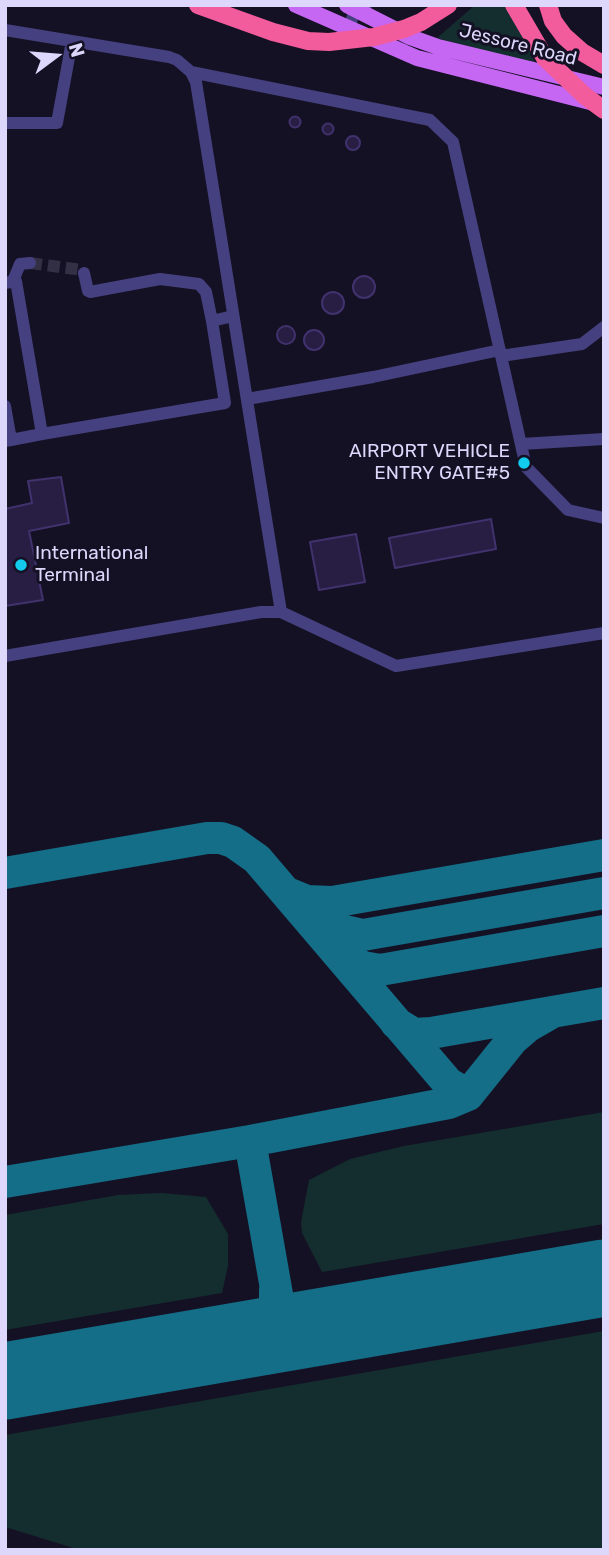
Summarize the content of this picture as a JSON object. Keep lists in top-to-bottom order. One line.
{"streets":{"main road":["Jessore Road"]},"places":["AIRPORT VEHICLE ENTRY GATE#5","International Terminal"],"north":"right"}
